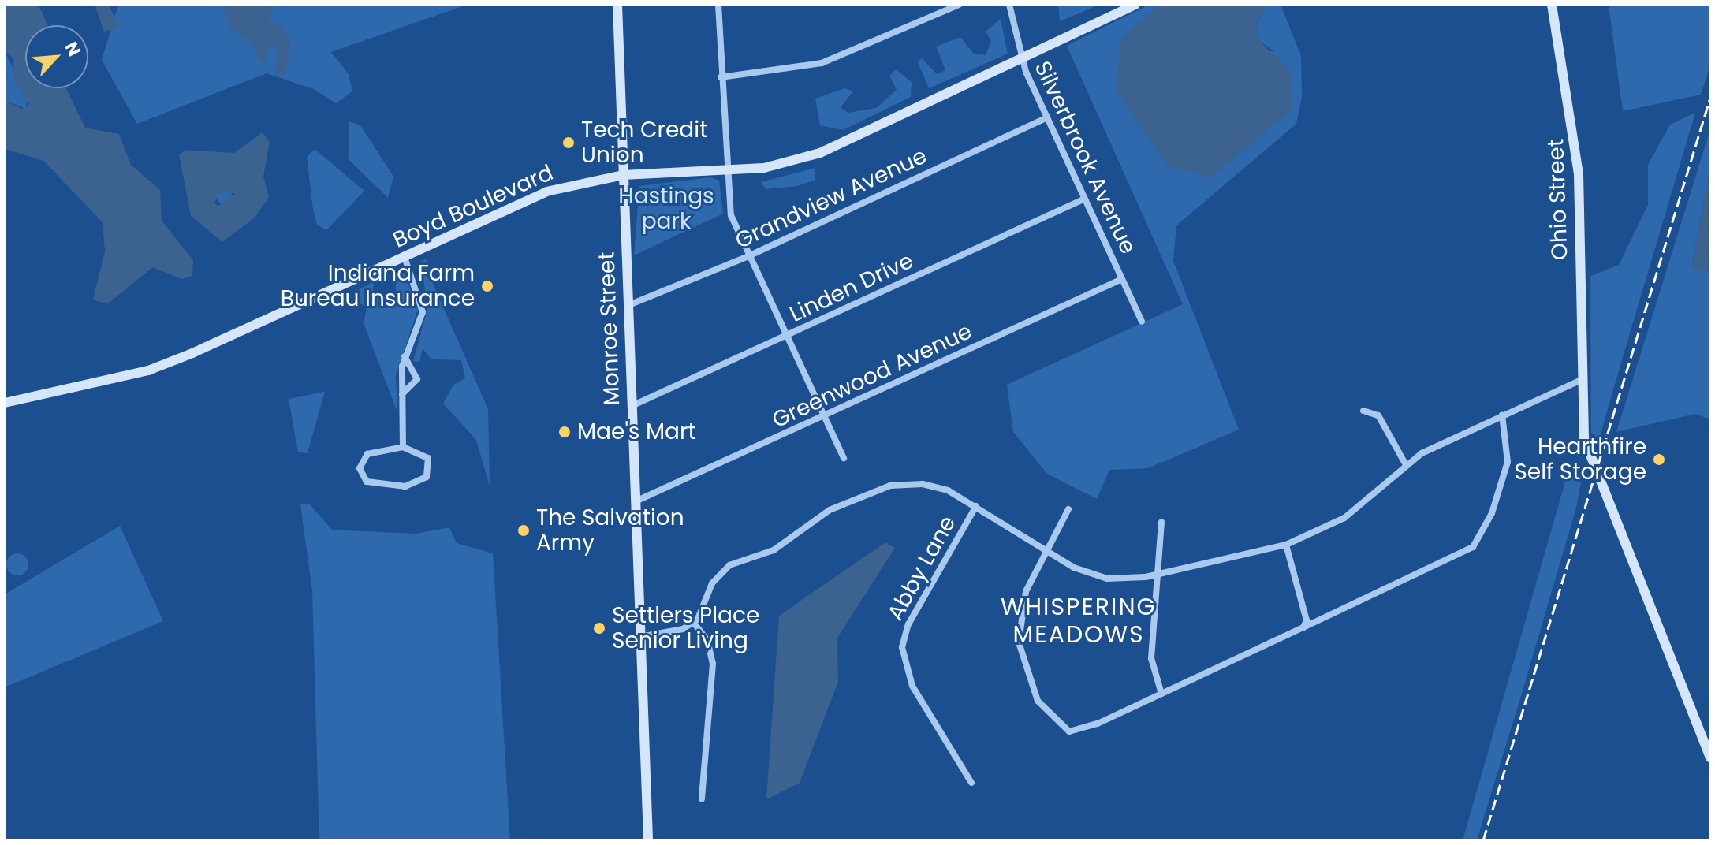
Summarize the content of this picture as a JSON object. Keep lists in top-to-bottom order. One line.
{"streets":{"street":["Silverbrook Avenue","Grandview Avenue","Ohio Street","Boyd Boulevard","Linden Drive","Monroe Street","Greenwood Avenue","Abby Lane"]},"crossings":[["Silverbrook Avenue","Grandview Avenue"],["Silverbrook Avenue","Boyd Boulevard"],["Silverbrook Avenue","Linden Drive"],["Silverbrook Avenue","Greenwood Avenue"],["Grandview Avenue","Monroe Street"],["Boyd Boulevard","Monroe Street"],["Linden Drive","Monroe Street"],["Monroe Street","Greenwood Avenue"]],"districts":["WHISPERING MEADOWS"],"parks":["Hastings park"],"places":["Tech Credit Union","Indiana Farm Bureau Insurance","Mae's Mart","Hearthfire Self Storage","The Salvation Army","Settlers Place Senior Living"],"north":"top right"}
